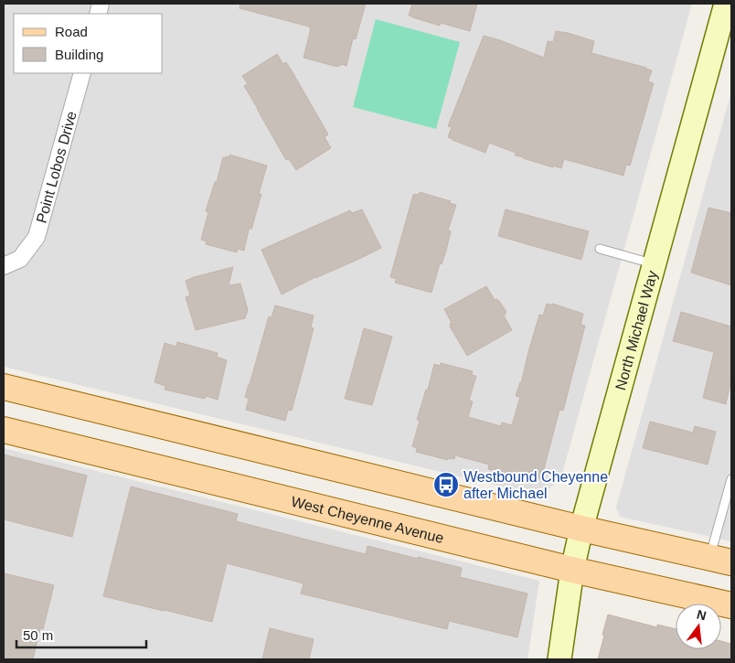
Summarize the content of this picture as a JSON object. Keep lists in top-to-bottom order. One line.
{"streets":{"main road":["West Cheyenne Avenue"],"street":["Point Lobos Drive","North Michael Way"]},"crossings":[["North Michael Way","West Cheyenne Avenue"]],"places":{"bus stop":["Westbound Cheyenne after Michael"]},"legend":["Road","Building"],"scale_bar":"50 m","north":"top"}
